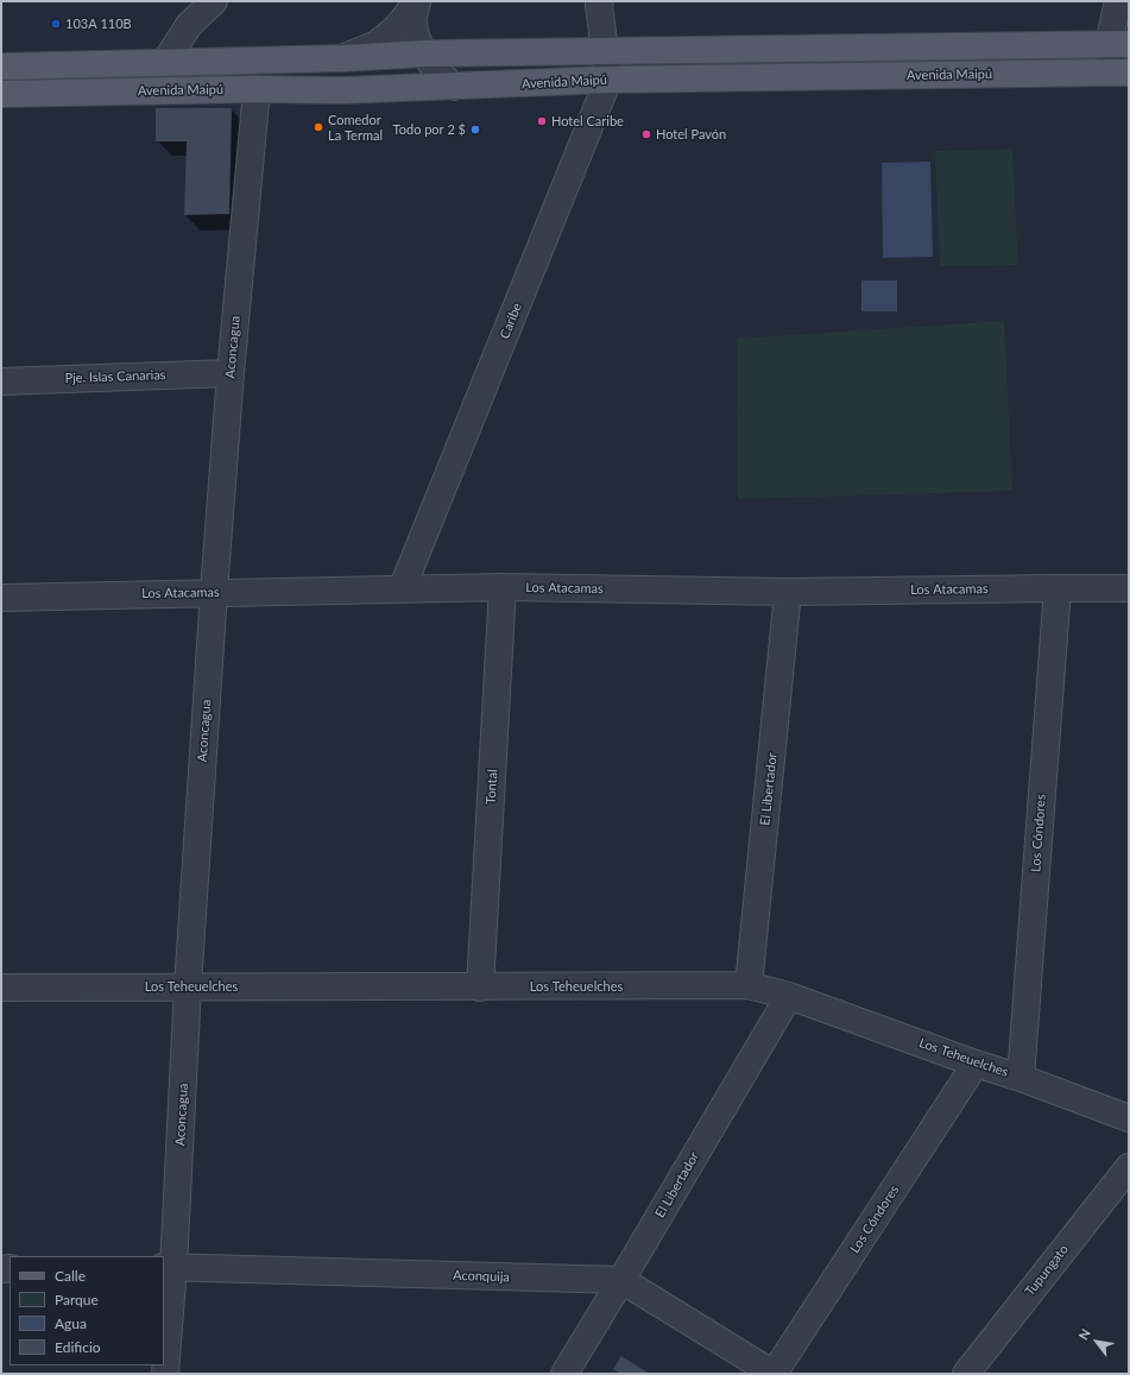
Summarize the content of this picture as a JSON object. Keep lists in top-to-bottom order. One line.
{"streets":{"main road":["Avenida Maipú"],"street":["Caribe","Aconcagua","Pje. Islas Canarias","Los Atacamas","Tontal","El Libertador","Los Cóndores","Los Teheuelches","Tupungato","Aconquija"]},"crossings":[["Avenida Maipú","Caribe"],["Avenida Maipú","Aconcagua"],["Caribe","Los Atacamas"],["Aconcagua","Pje. Islas Canarias"],["Aconcagua","Los Atacamas"],["Aconcagua","Los Teheuelches"],["Aconcagua","Aconquija"],["Los Atacamas","Tontal"],["Los Atacamas","El Libertador"],["Los Atacamas","Los Cóndores"],["Tontal","Los Teheuelches"],["El Libertador","Los Teheuelches"],["El Libertador","Aconquija"],["Los Cóndores","Los Teheuelches"]],"places":["103A 110B","Hotel Caribe","Comedor La Termal","Todo por 2 $","Hotel Pavón"],"legend":["Calle","Parque","Agua","Edificio"],"north":"top left"}
